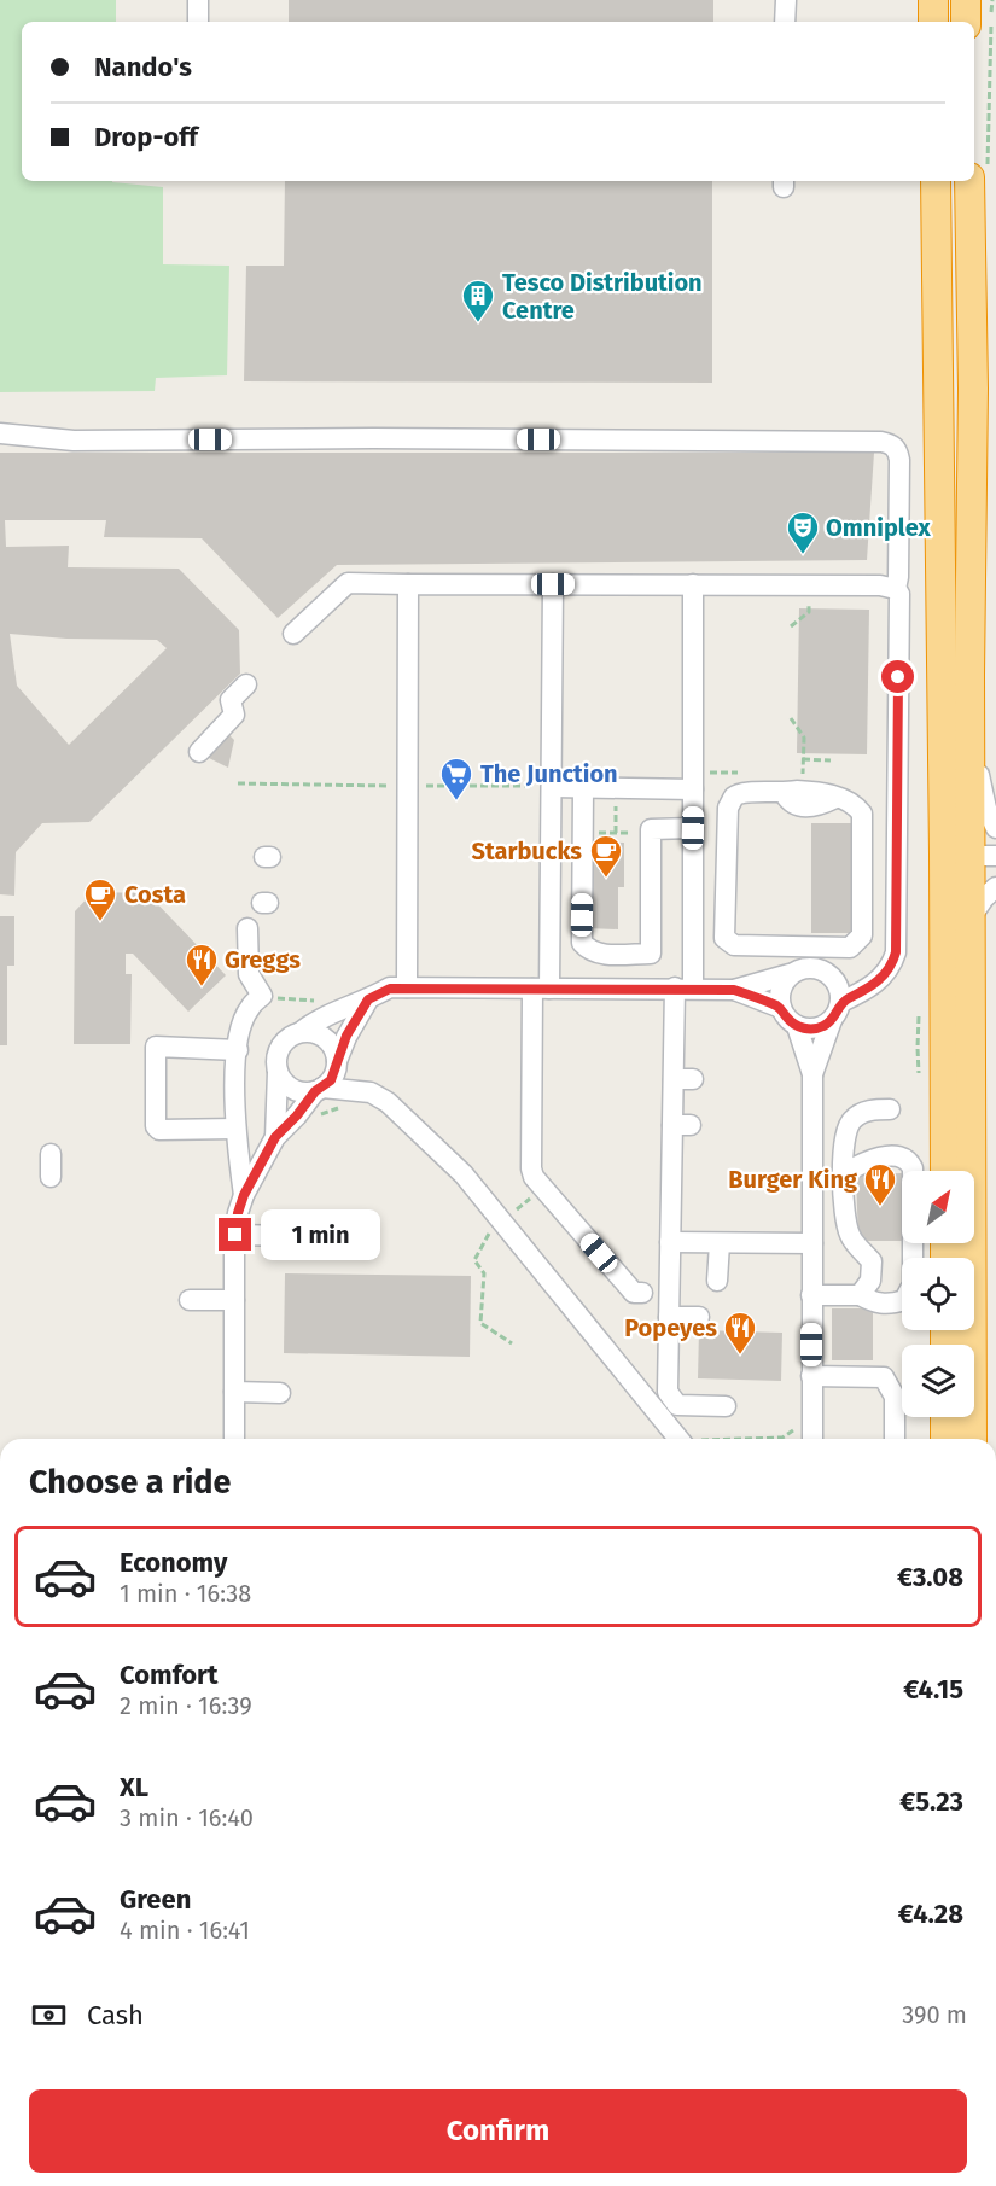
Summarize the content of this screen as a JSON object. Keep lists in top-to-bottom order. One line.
{"places":{"building":["Tesco Distribution Centre"],"theatre":["Omniplex"],"supermarket":["The Junction"],"cafe":["Starbucks","Costa"],"restaurant":["Greggs","Burger King","Popeyes"]},"north":"top right","page":{"banner":["Nando's","Drop-off"],"bubble":"1 min","heading":"Choose a ride","list":[{"name":"Economy","note":"1 min · 16:38","value":"€3.08"},{"name":"Comfort","note":"2 min · 16:39","value":"€4.15"},{"name":"XL","note":"3 min · 16:40","value":"€5.23"},{"name":"Green","note":"4 min · 16:41","value":"€4.28"}],"pay":["Cash","390 m"],"buttons":"Confirm"}}
